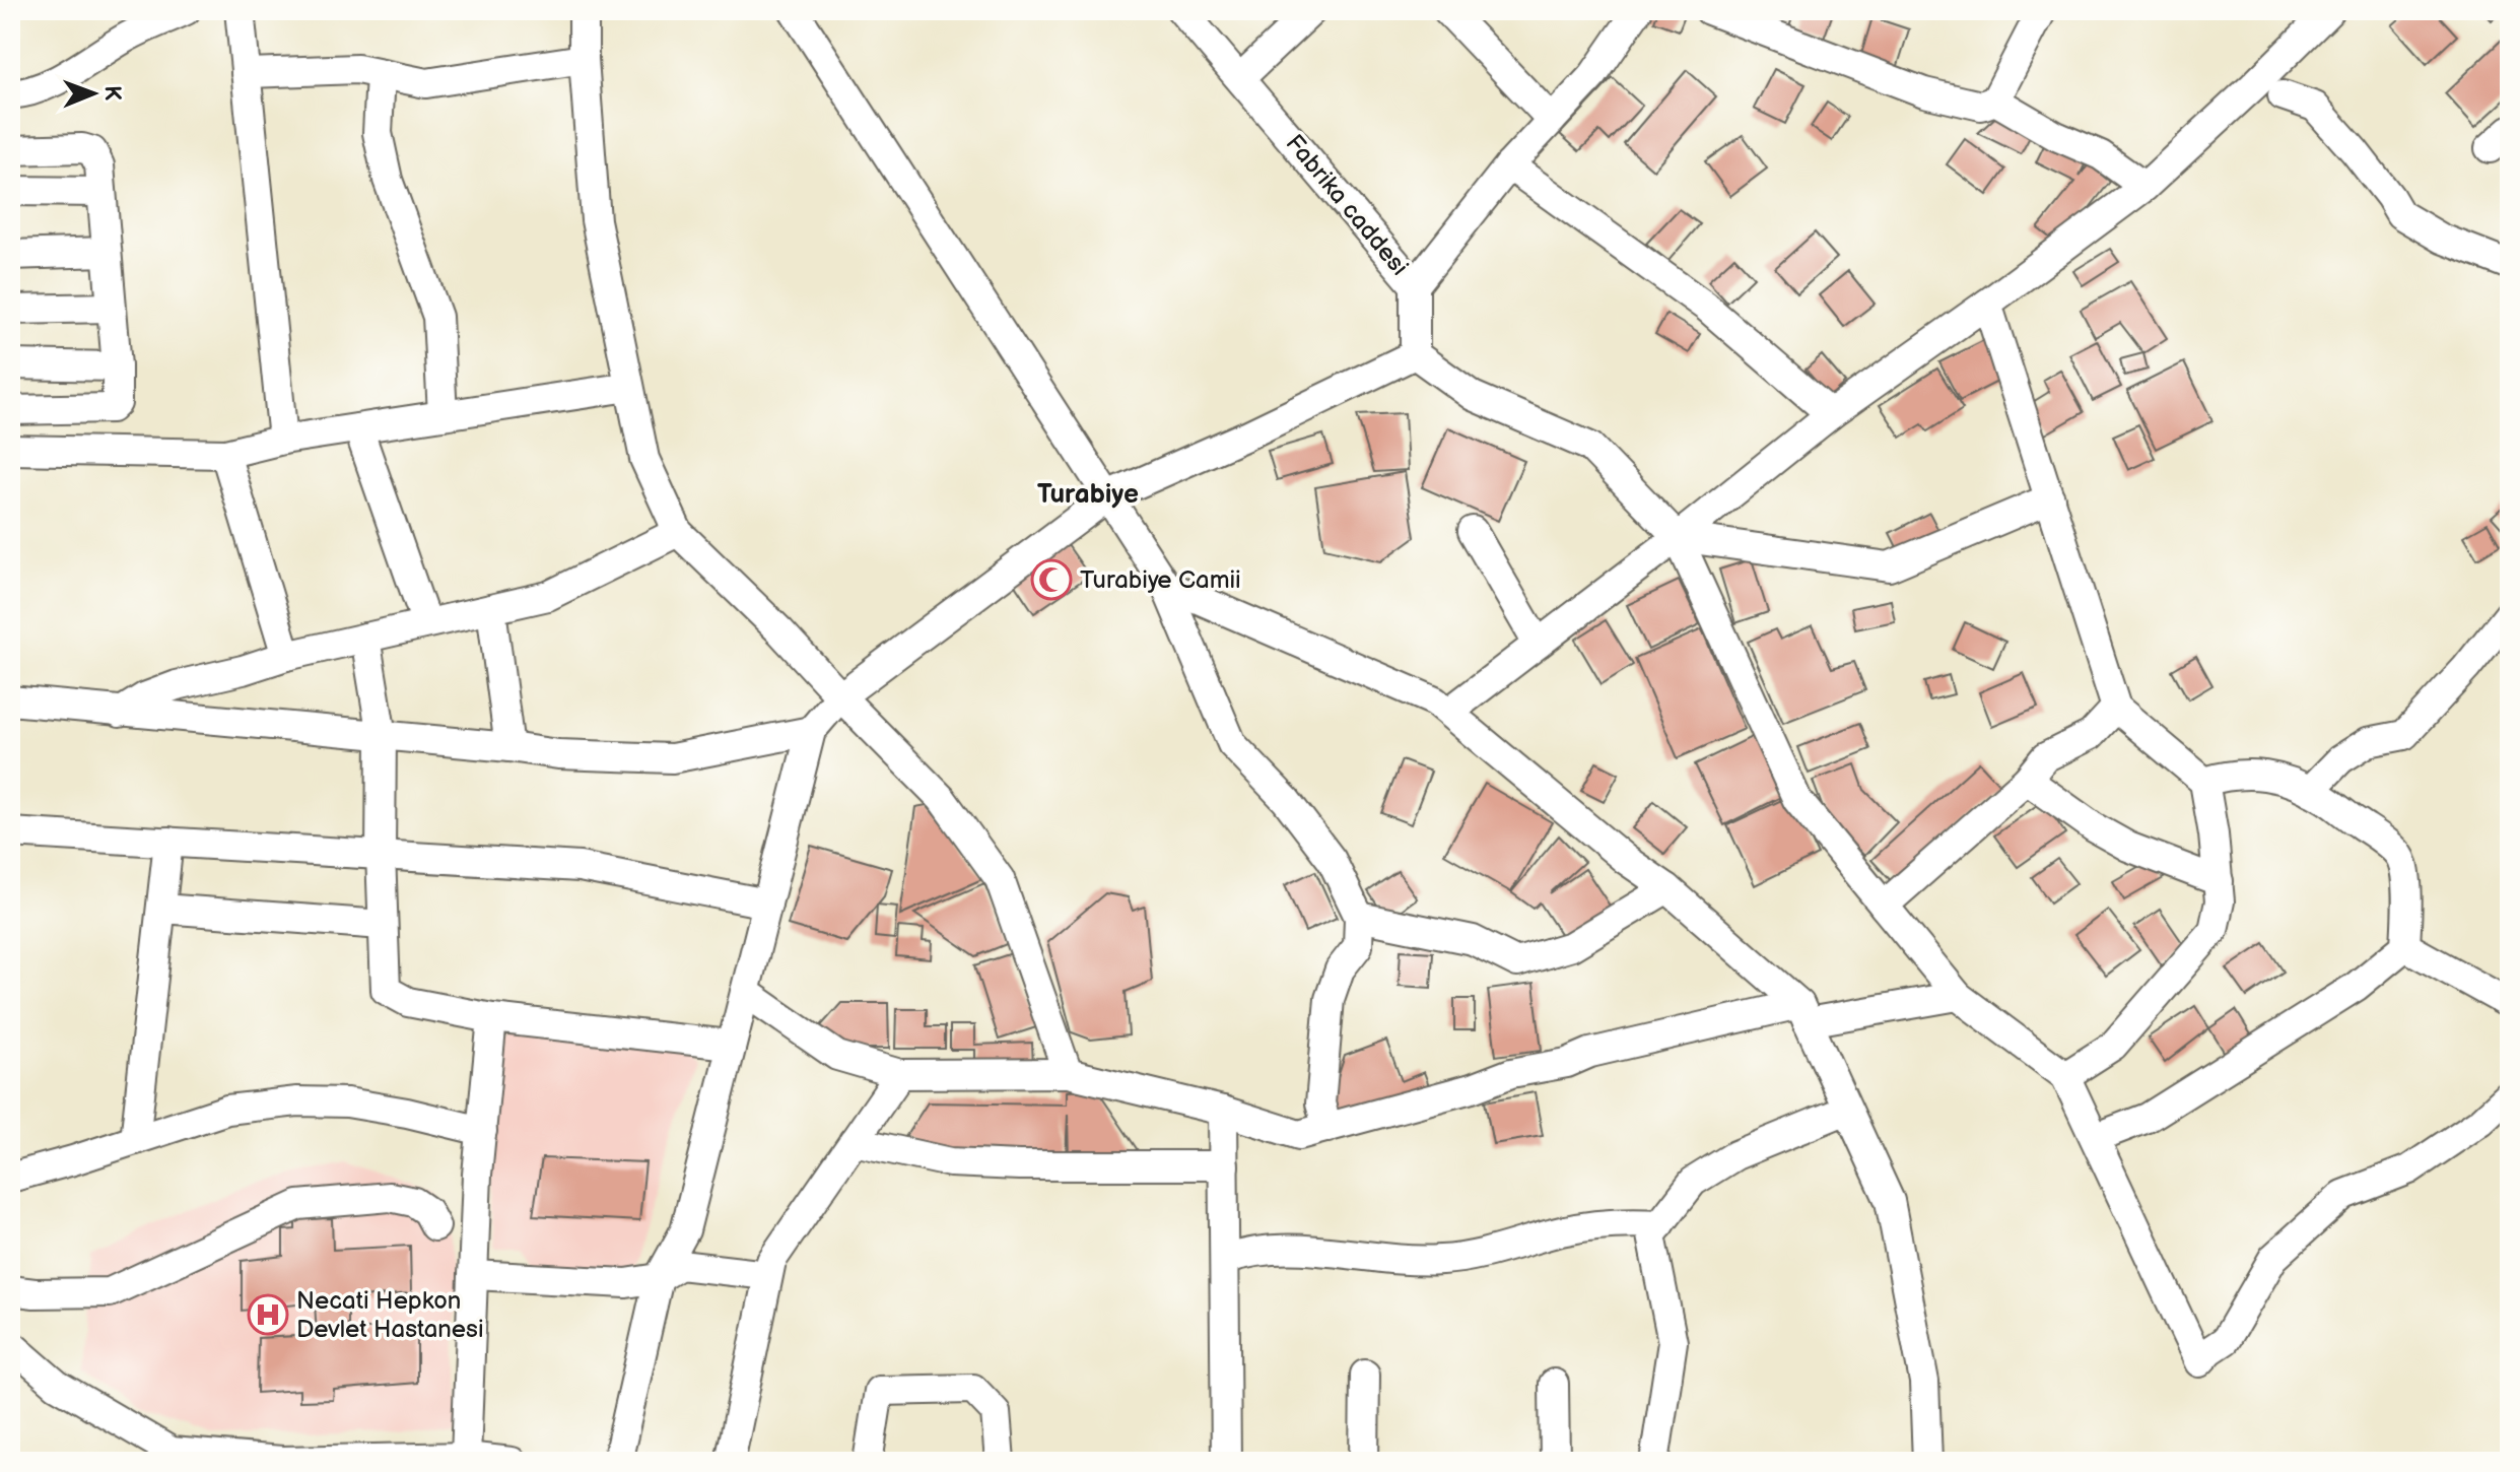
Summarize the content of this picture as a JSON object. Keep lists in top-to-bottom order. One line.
{"streets":{"street":["Fabrika caddesi"]},"districts":["Turabiye"],"places":{"mosque":["Turabiye Camii"],"hospital":["Necati Hepkon Devlet Hastanesi"]},"north":"right"}
